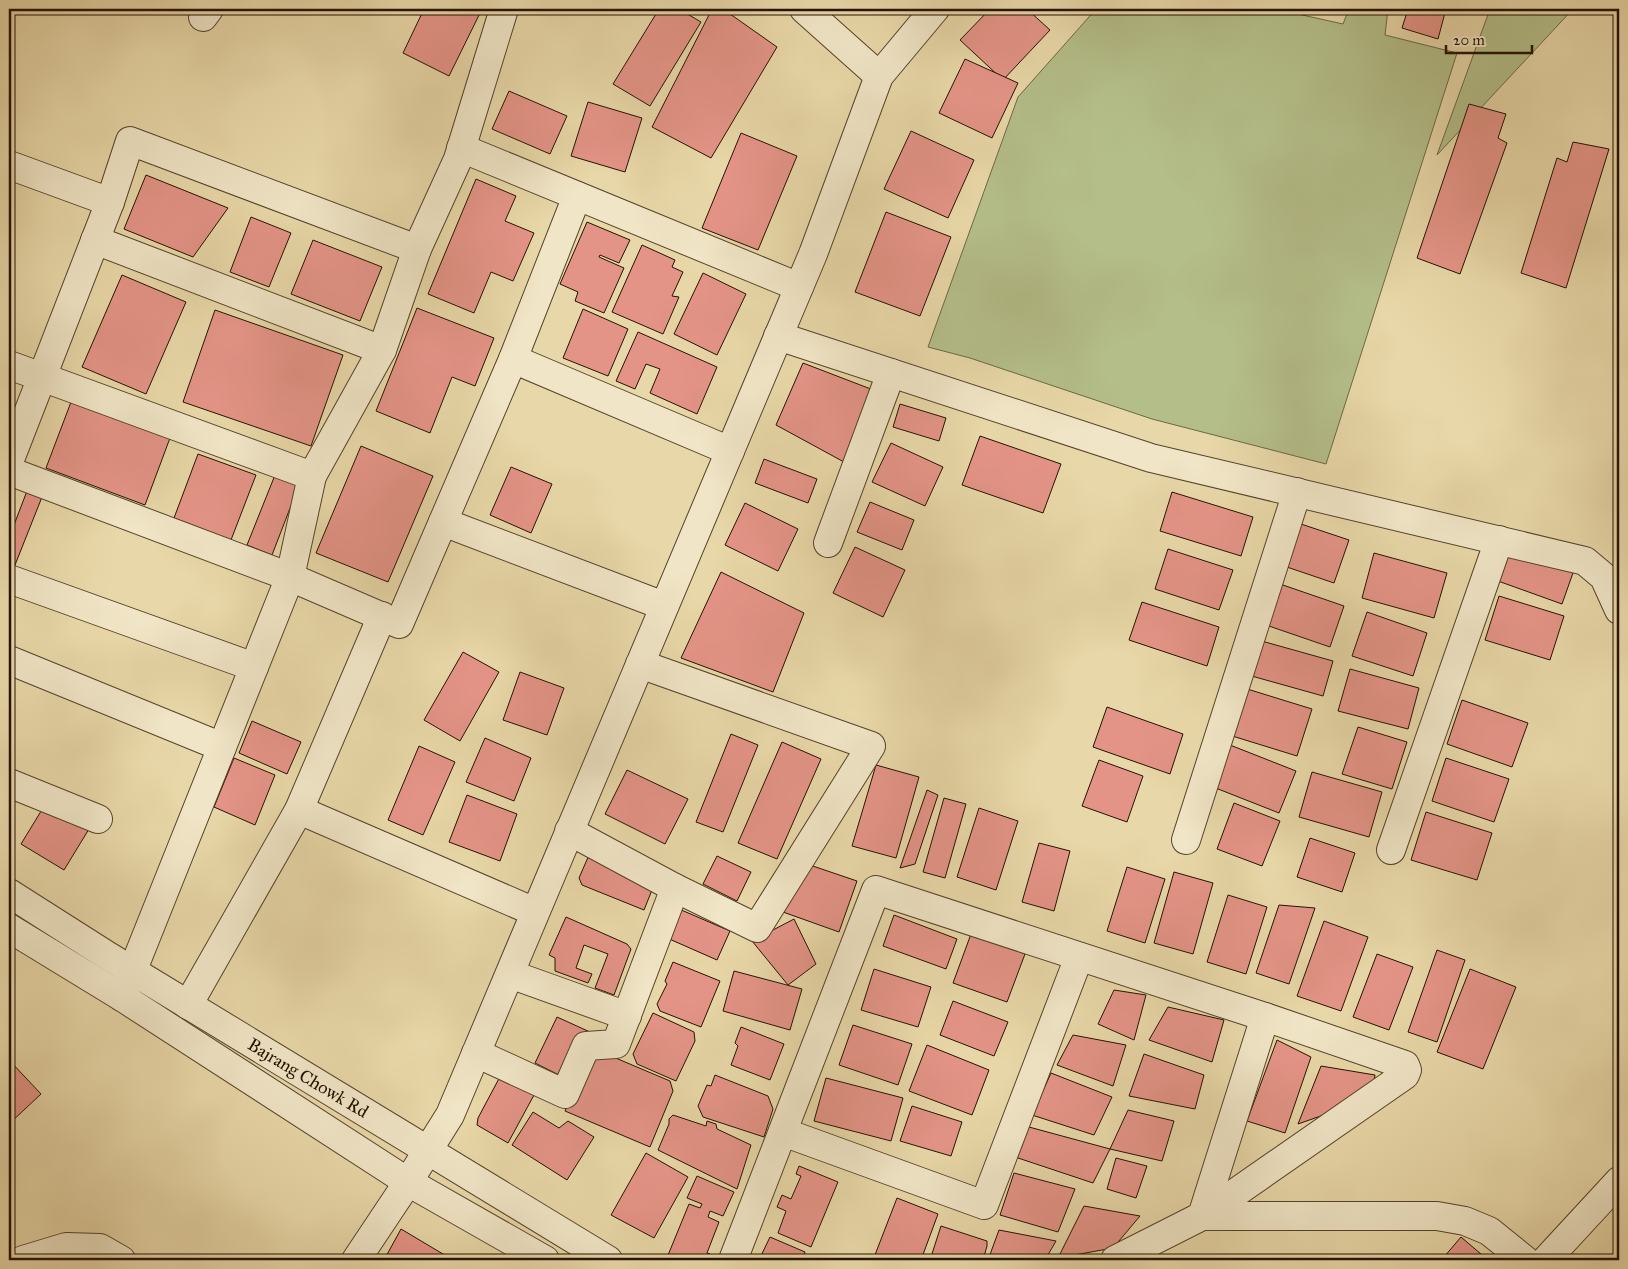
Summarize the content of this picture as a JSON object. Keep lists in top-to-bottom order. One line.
{"streets":{"street":["Bajrang Chowk Rd"]},"scale_bar":"20 m"}
